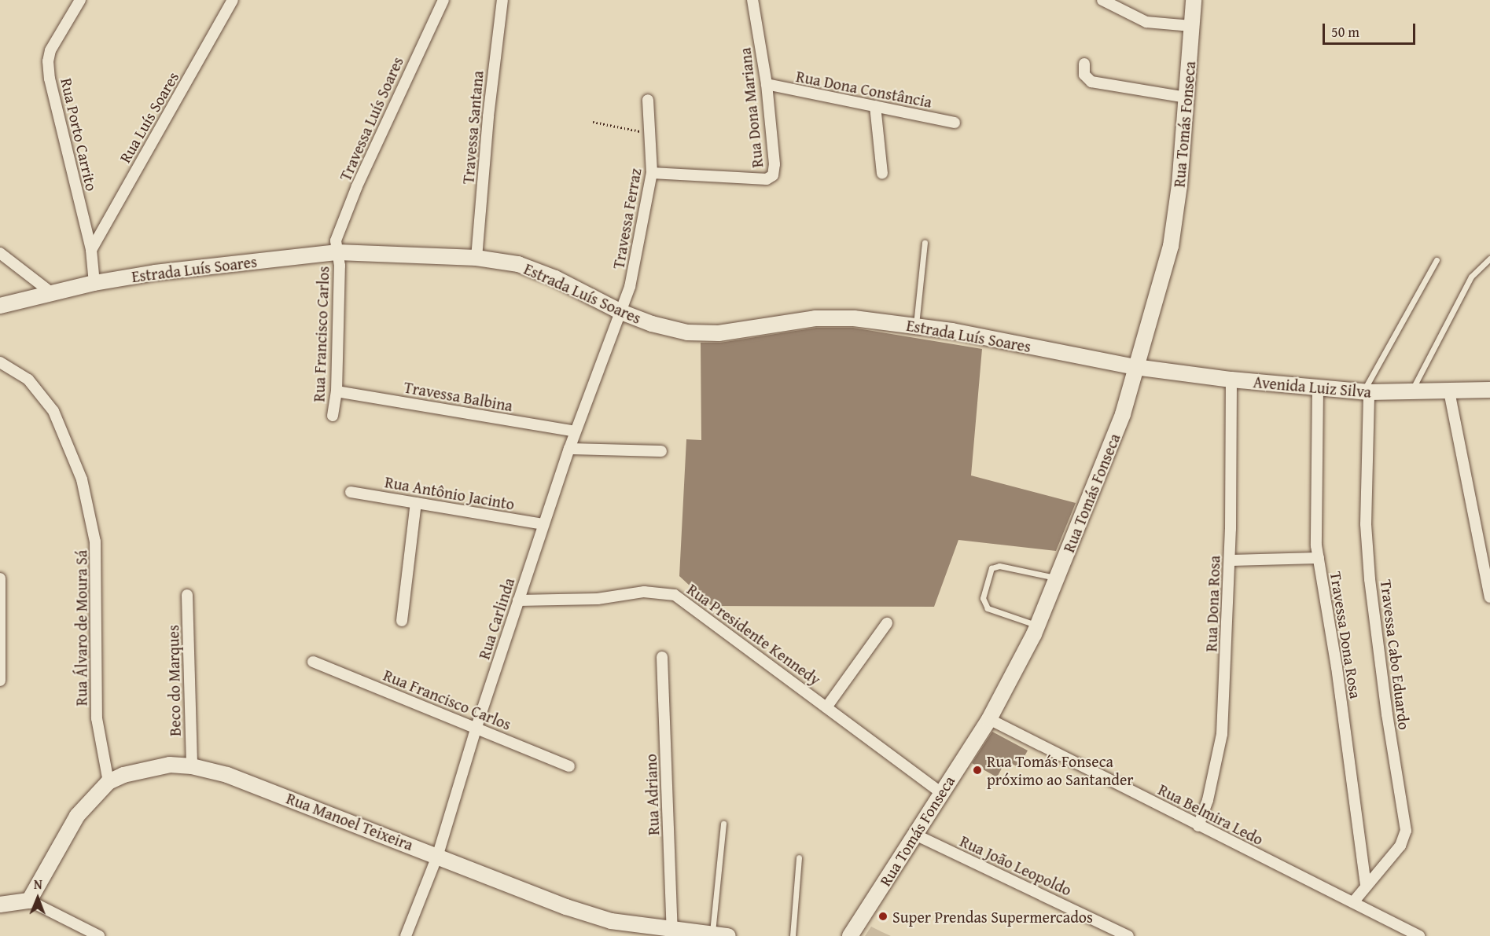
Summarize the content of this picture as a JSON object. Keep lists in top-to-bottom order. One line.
{"streets":{"main road":["Rua Tomás Fonseca","Estrada Luís Soares","Avenida Luiz Silva","Rua Manoel Teixeira"],"street":["Rua Dona Constância","Rua Dona Mariana","Rua Luís Soares","Travessa Luís Soares","Travessa Santana","Rua Porto Carrito","Travessa Ferraz","Rua Francisco Carlos","Travessa Balbina","Rua Antônio Jacinto","Rua Dona Rosa","Rua Carlinda","Rua Álvaro de Moura Sá","Rua Presidente Kennedy","Travessa Dona Rosa","Travessa Cabo Eduardo","Beco do Marques","Rua Adriano","Rua Belmira Ledo","Rua João Leopoldo"]},"crossings":[["Rua Dona Constância","Rua Dona Mariana"],["Rua Dona Mariana","Travessa Ferraz"],["Rua Luís Soares","Rua Porto Carrito"],["Travessa Luís Soares","Estrada Luís Soares"],["Travessa Luís Soares","Rua Francisco Carlos"],["Rua Tomás Fonseca","Estrada Luís Soares"],["Rua Tomás Fonseca","Avenida Luiz Silva"],["Rua Tomás Fonseca","Rua Presidente Kennedy"],["Rua Tomás Fonseca","Rua Belmira Ledo"],["Rua Tomás Fonseca","Rua João Leopoldo"],["Travessa Santana","Estrada Luís Soares"],["Rua Porto Carrito","Estrada Luís Soares"],["Travessa Ferraz","Estrada Luís Soares"],["Travessa Ferraz","Rua Carlinda"],["Estrada Luís Soares","Rua Francisco Carlos"],["Estrada Luís Soares","Avenida Luiz Silva"],["Estrada Luís Soares","Rua Carlinda"],["Rua Francisco Carlos","Travessa Balbina"],["Rua Francisco Carlos","Rua Carlinda"],["Avenida Luiz Silva","Rua Dona Rosa"],["Avenida Luiz Silva","Travessa Dona Rosa"],["Avenida Luiz Silva","Travessa Cabo Eduardo"],["Travessa Balbina","Rua Carlinda"],["Rua Antônio Jacinto","Rua Carlinda"],["Rua Dona Rosa","Rua Belmira Ledo"],["Rua Carlinda","Rua Presidente Kennedy"],["Rua Carlinda","Rua Manoel Teixeira"],["Rua Álvaro de Moura Sá","Rua Manoel Teixeira"],["Travessa Dona Rosa","Travessa Cabo Eduardo"],["Travessa Cabo Eduardo","Rua Belmira Ledo"],["Beco do Marques","Rua Manoel Teixeira"],["Rua Adriano","Rua Manoel Teixeira"]],"places":["Rua Tomás Fonseca próximo ao Santander","Super Prendas Supermercados"],"scale_bar":"50 m","north":"top"}
